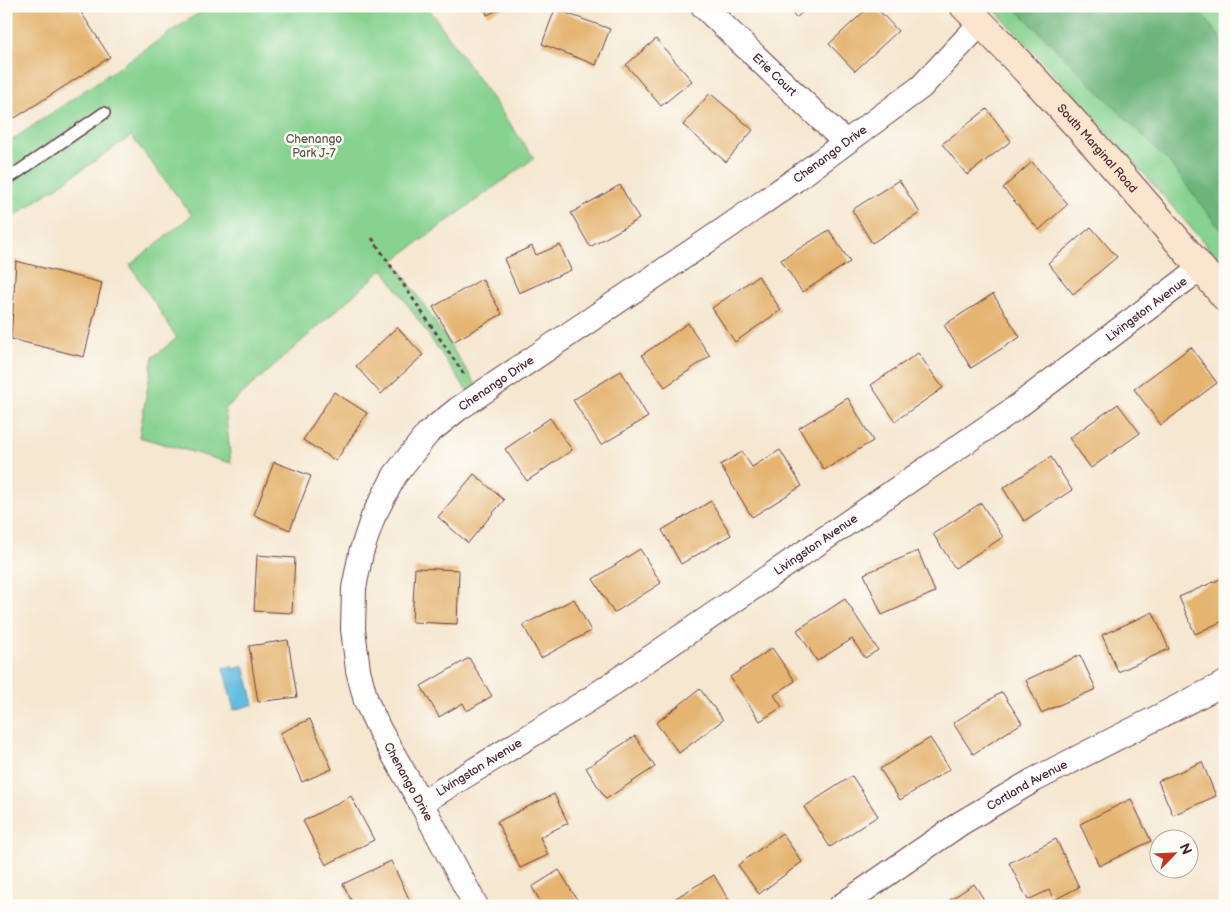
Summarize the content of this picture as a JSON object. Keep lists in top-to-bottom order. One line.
{"streets":{"main road":["South Marginal Road"],"street":["Erie Court","Chenango Drive","Livingston Avenue","Cortland Avenue"]},"crossings":[["Erie Court","Chenango Drive"],["South Marginal Road","Chenango Drive"],["South Marginal Road","Livingston Avenue"],["Chenango Drive","Livingston Avenue"]],"parks":["Chenango Park J-7"],"north":"top right"}
